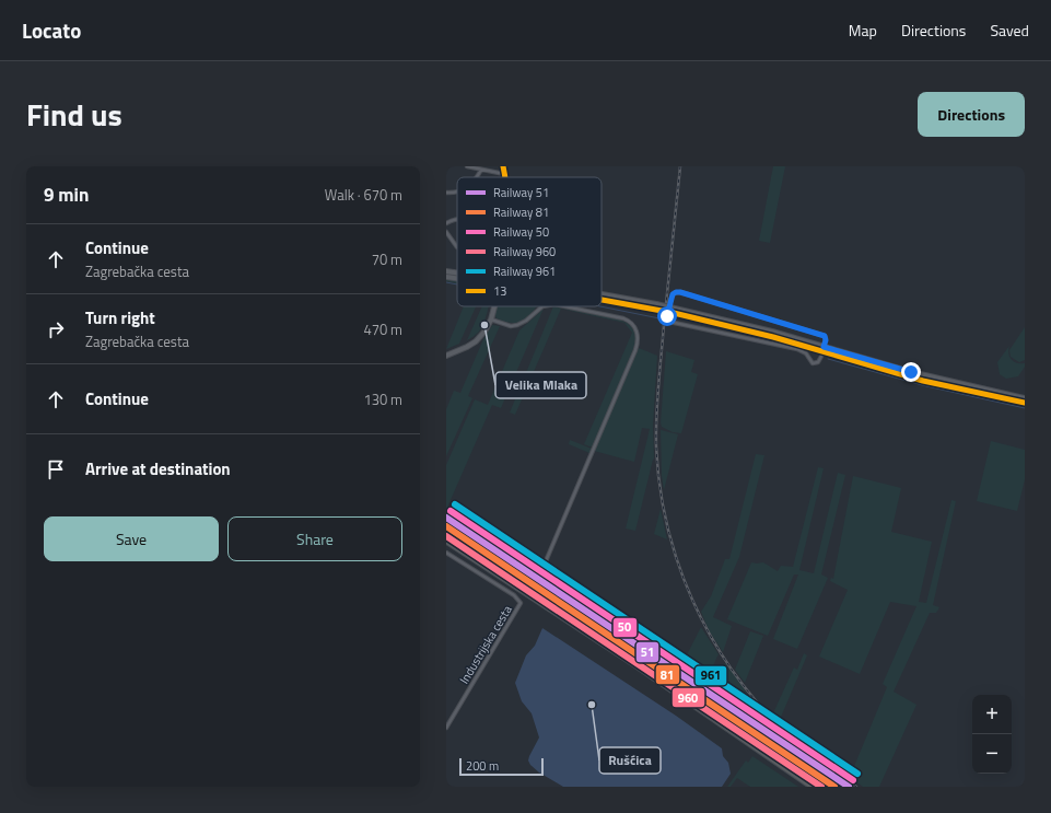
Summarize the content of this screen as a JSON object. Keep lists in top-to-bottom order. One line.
{"streets":{"street":["Industrijska cesta"]},"places":["Velika Mlaka","Rušćica"],"lines":["transit line 13","rail line 961","rail line 50","rail line 51","rail line 81","rail line 960"],"legend":["Railway 51","Railway 81","Railway 50","Railway 960","Railway 961","13"],"scale_bar":"200 m","page":{"header":"Locato","nav":["Map","Directions","Saved"],"title":"Find us","buttons":["Directions",["Save","Share"]],"heading":["9 min","Walk · 670 m"],"list":[["Continue","Zagrebačka cesta","70 m"],["Turn right","Zagrebačka cesta","470 m"],["Continue","130 m"],"Arrive at destination"],"map_buttons":["+","−"],"scale":"200 m"}}
